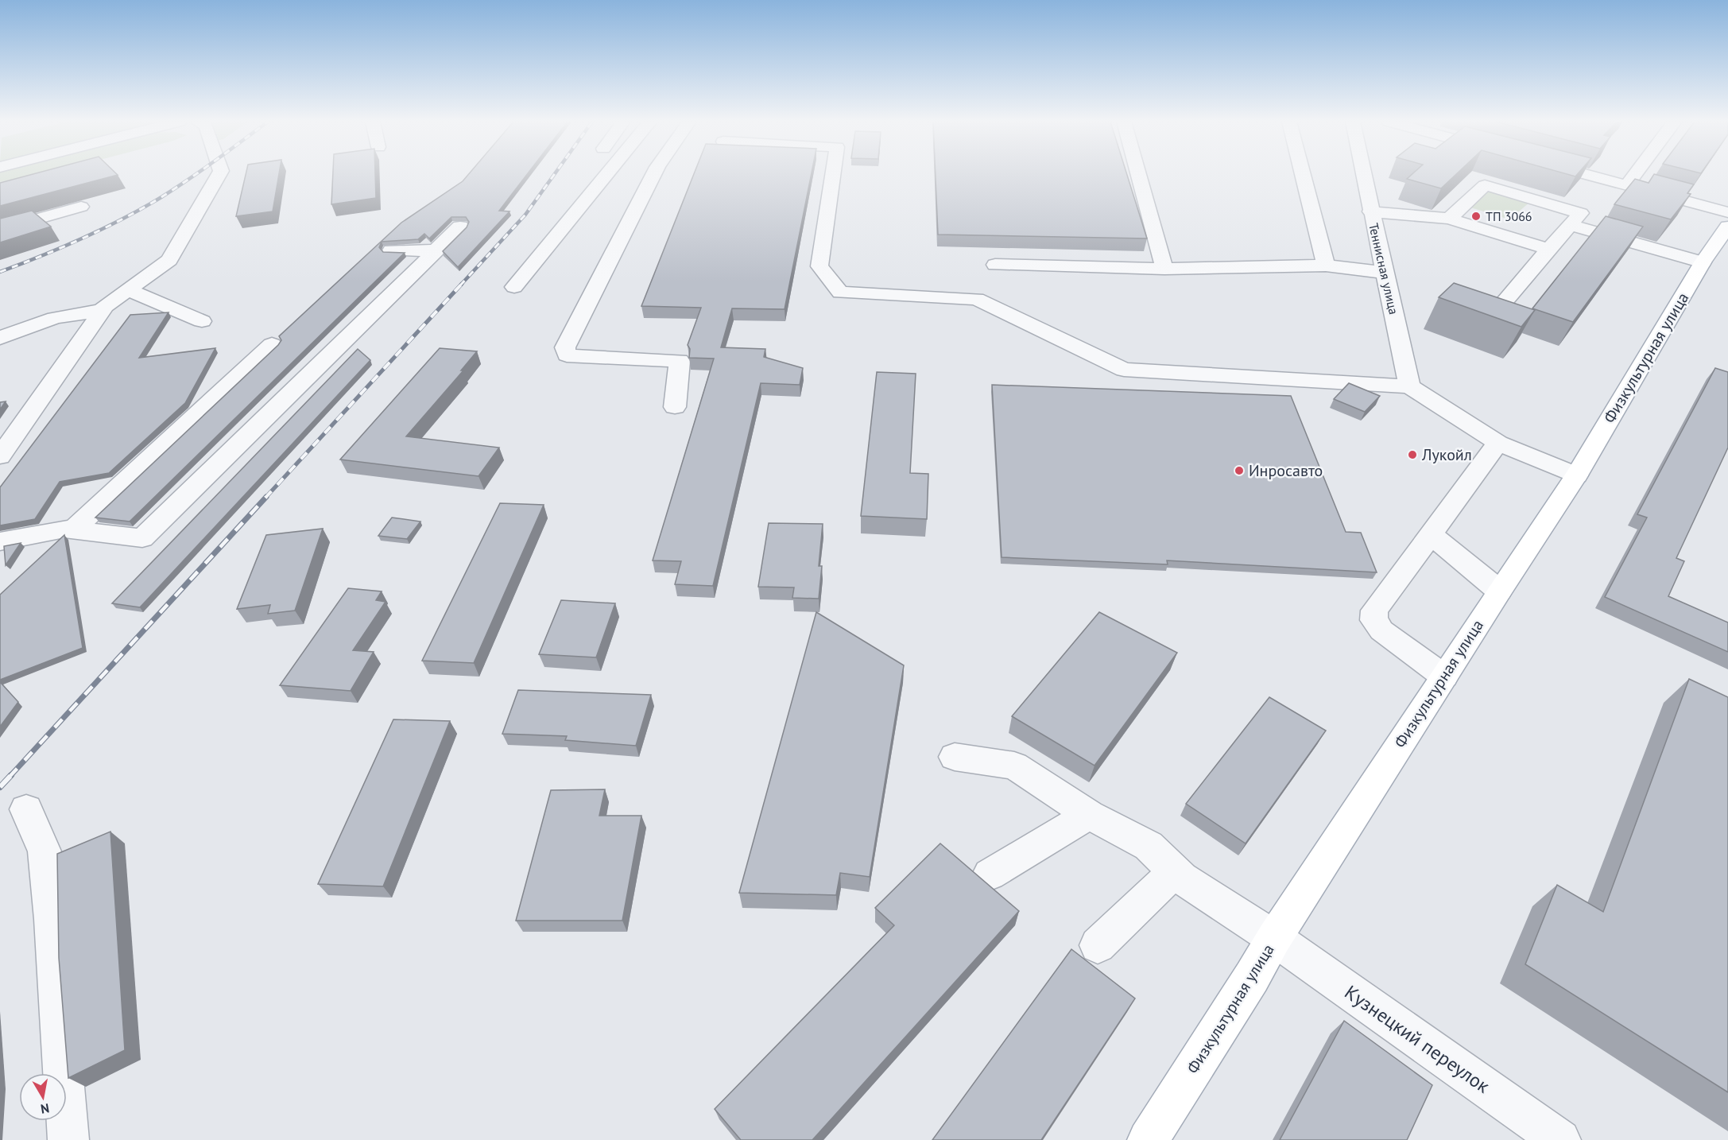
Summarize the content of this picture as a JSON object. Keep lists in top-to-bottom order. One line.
{"streets":{"main road":["Физкультурная улица"],"street":["Теннисная улица","Кузнецкий переулок"]},"crossings":[["Физкультурная улица","Кузнецкий переулок"]],"places":["ТП 3066","Лукойл","Инросавто"],"north":"bottom"}
